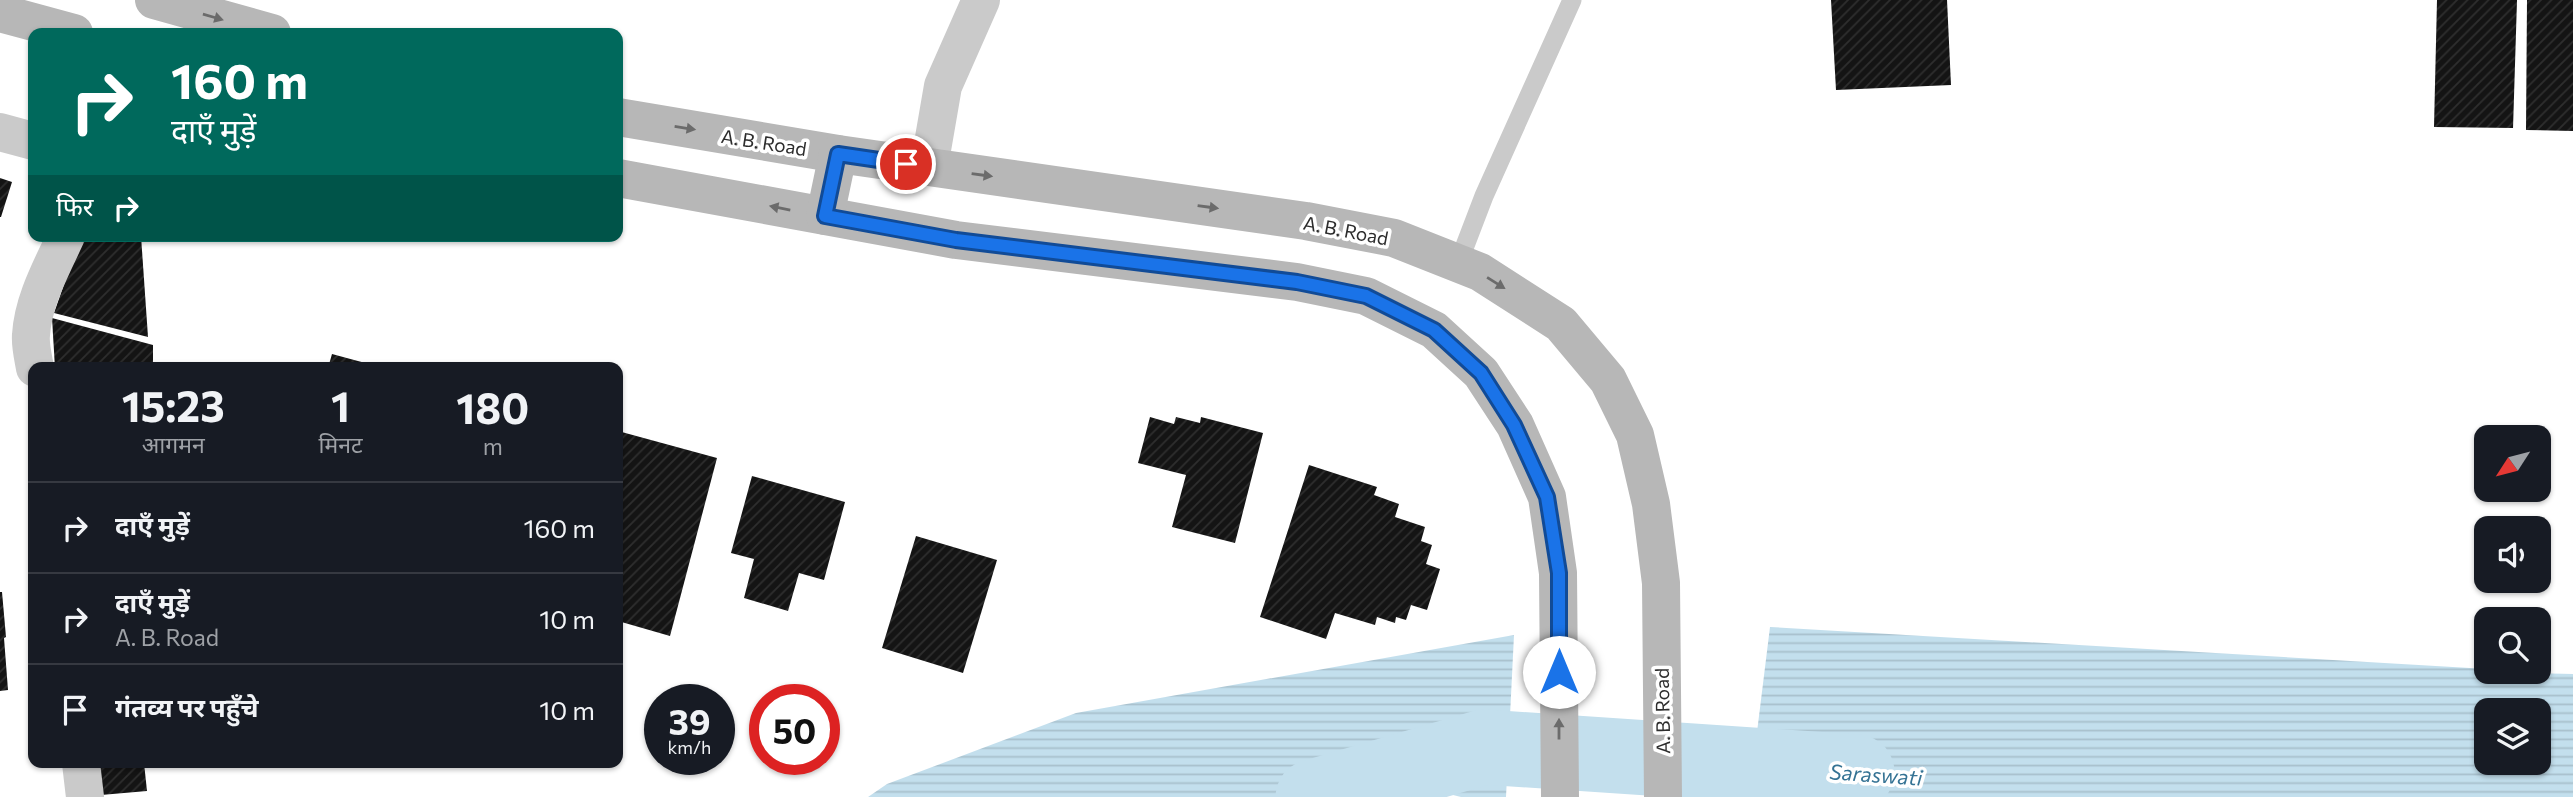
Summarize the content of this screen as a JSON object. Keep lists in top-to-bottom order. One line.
{"streets":{"main road":["A. B. Road"]},"one_way":["A. B. Road"],"water":["Saraswati"],"north":"bottom left","page":{"turn":["160 m","दाएँ मुड़ें"],"then":"फिर","eta":["15:23","आगमन","1","मिनट","180","m"],"list":[{"name":"दाएँ मुड़ें","value":"160 m"},{"name":"दाएँ मुड़ें","note":"A. B. Road","value":"10 m"},{"name":"गंतव्य पर पहुँचे","value":"10 m"}],"speed":"39 km/h","limit":"50"}}
